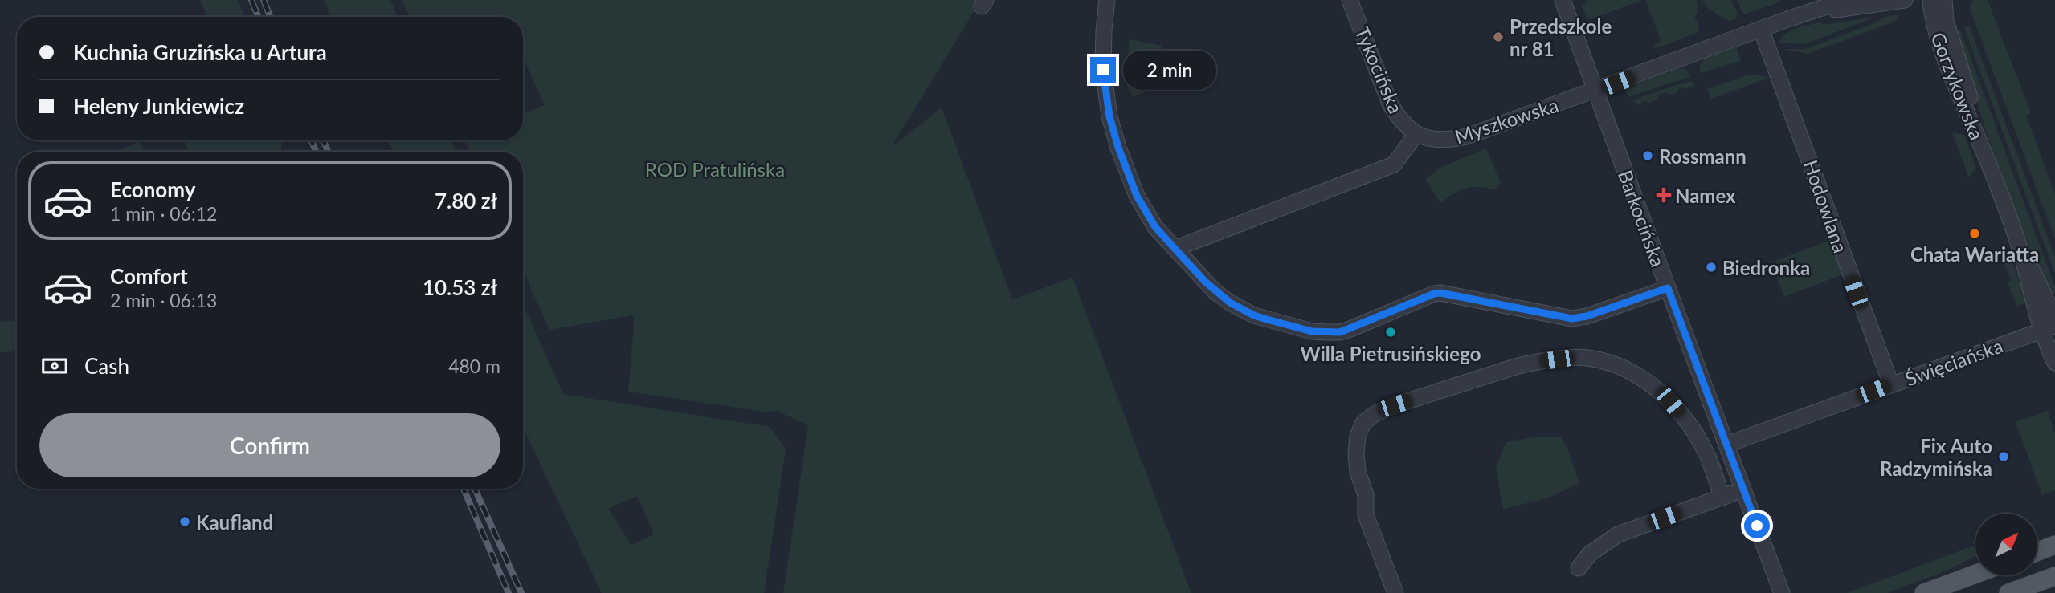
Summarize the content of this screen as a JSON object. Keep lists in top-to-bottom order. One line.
{"streets":{"street":["Tykocińska","Gorzykowska","Myszkowska","Hodowlana","Barkocińska","Święciańska"]},"crossings":[["Tykocińska","Myszkowska"],["Gorzykowska","Święciańska"],["Myszkowska","Hodowlana"],["Myszkowska","Barkocińska"],["Hodowlana","Święciańska"],["Barkocińska","Święciańska"]],"parks":["ROD Pratulińska"],"places":{"other":["Przedszkole nr 81","Rossmann","Chata Wariatta","Biedronka","Willa Pietrusińskiego","Fix Auto Radzymińska","Kaufland"],"health":["Namex"]},"north":"top right","page":{"banner":["Kuchnia Gruzińska u Artura","Heleny Junkiewicz"],"bubble":"2 min","list":[{"name":"Economy","note":"1 min · 06:12","value":"7.80 zł"},{"name":"Comfort","note":"2 min · 06:13","value":"10.53 zł"}],"pay":["Cash","480 m"],"buttons":"Confirm"}}
